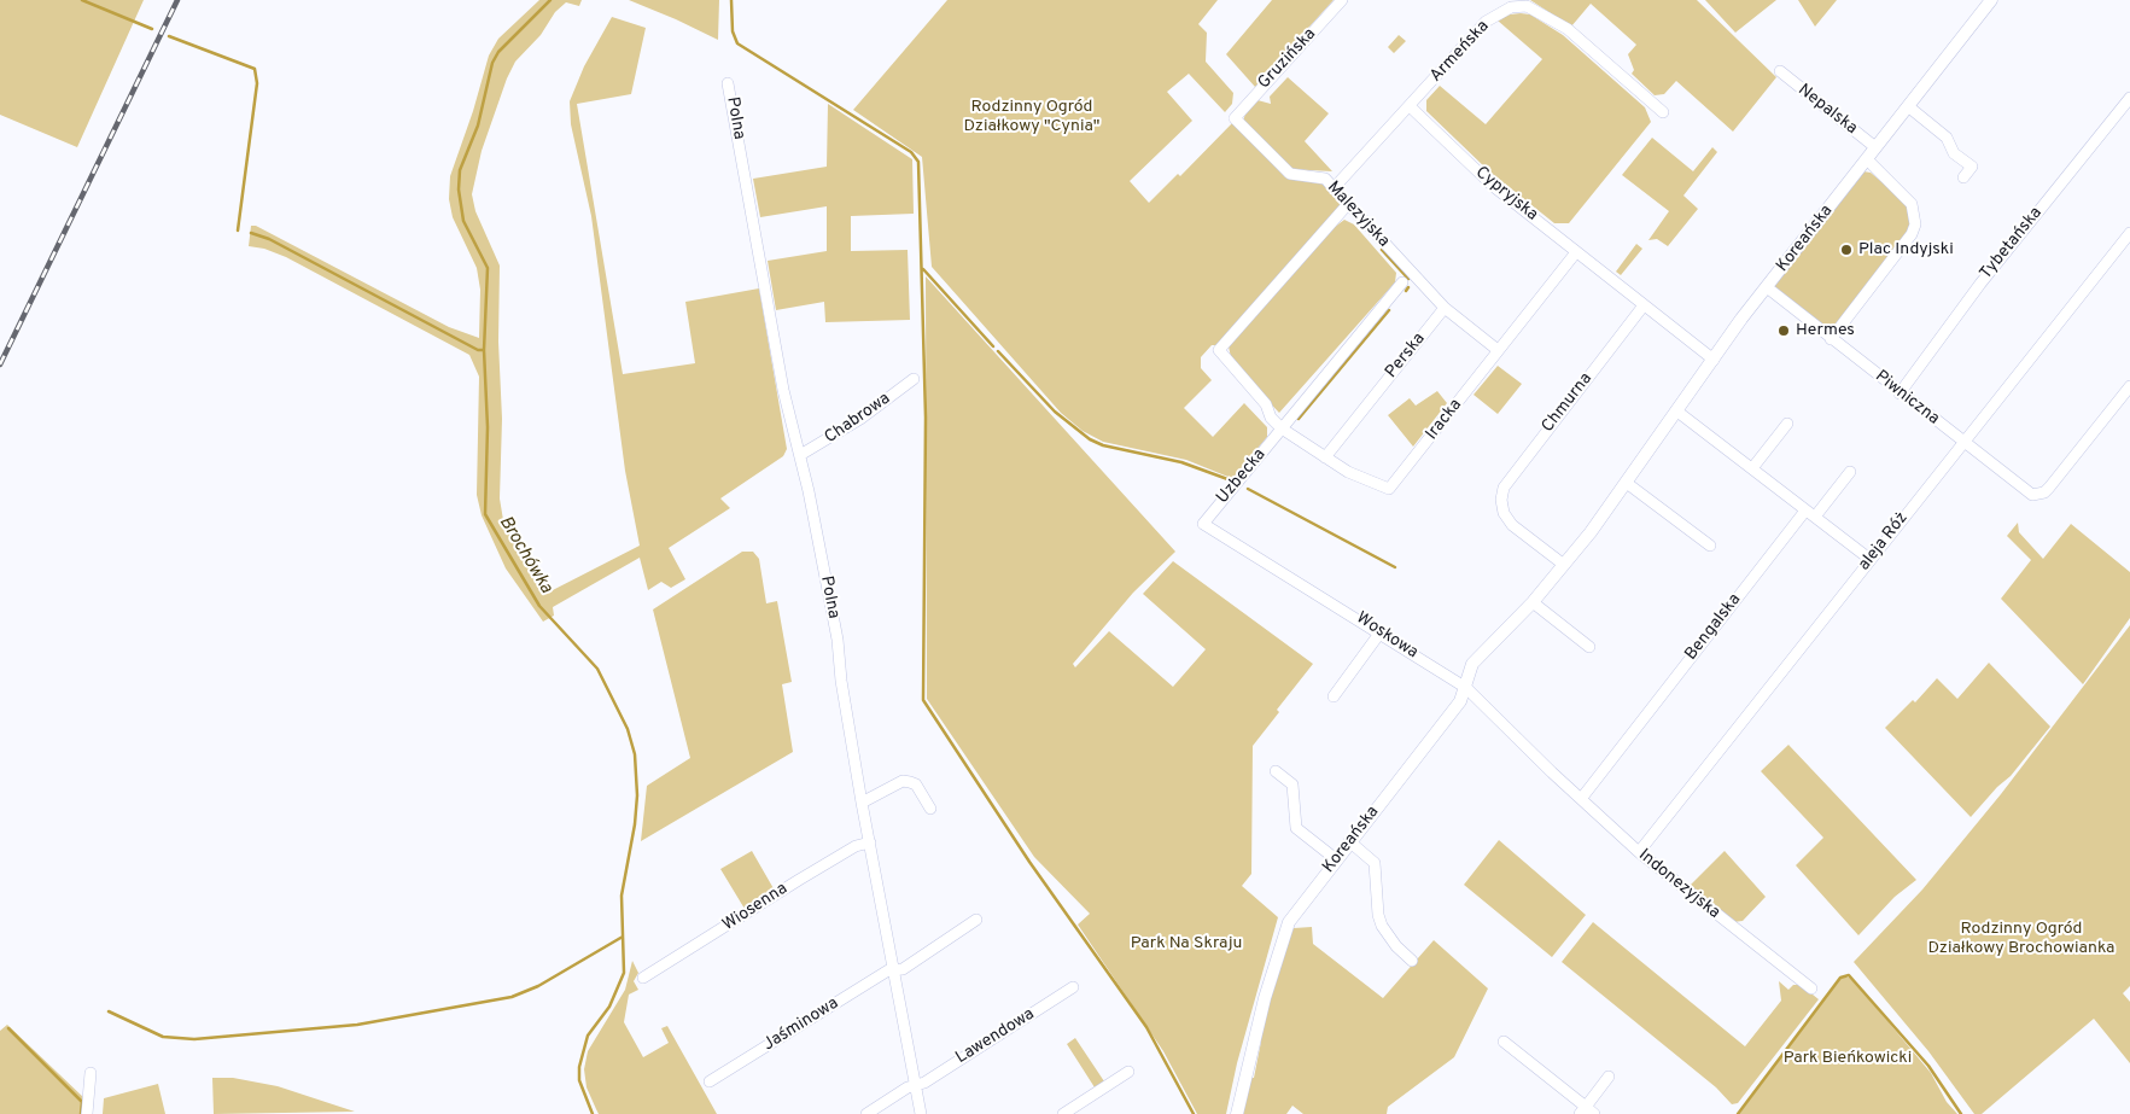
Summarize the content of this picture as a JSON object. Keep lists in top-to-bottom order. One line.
{"streets":{"street":["Armeńska","Gruzińska","Nepalska","Polna","Cypryjska","Malezyjska","Koreańska","Tybetańska","Perska","Piwniczna","Chmurna","Chabrowa","Iracka","Uzbecka","aleja Róż","Bengalska","Woskowa","Indonezyjska","Wiosenna","Jaśminowa","Lawendowa"]},"crossings":[["Armeńska","Cypryjska"],["Armeńska","Malezyjska"],["Gruzińska","Malezyjska"],["Nepalska","Koreańska"],["Polna","Chabrowa"],["Polna","Wiosenna"],["Polna","Jaśminowa"],["Polna","Lawendowa"],["Cypryjska","Chmurna"],["Cypryjska","Iracka"],["Malezyjska","Perska"],["Koreańska","Piwniczna"],["Koreańska","Chmurna"],["Koreańska","Woskowa"],["Tybetańska","Piwniczna"],["Perska","Iracka"],["Piwniczna","aleja Róż"],["Iracka","Uzbecka"],["Uzbecka","Woskowa"],["aleja Róż","Indonezyjska"],["Bengalska","Indonezyjska"],["Woskowa","Indonezyjska"]],"water":["Brochówka"],"parks":["Rodzinny Ogród Działkowy \"Cynia\"","Rodzinny Ogród Działkowy Brochowianka","Park Na Skraju","Park Bieńkowicki"],"places":["Plac Indyjski","Hermes"]}
